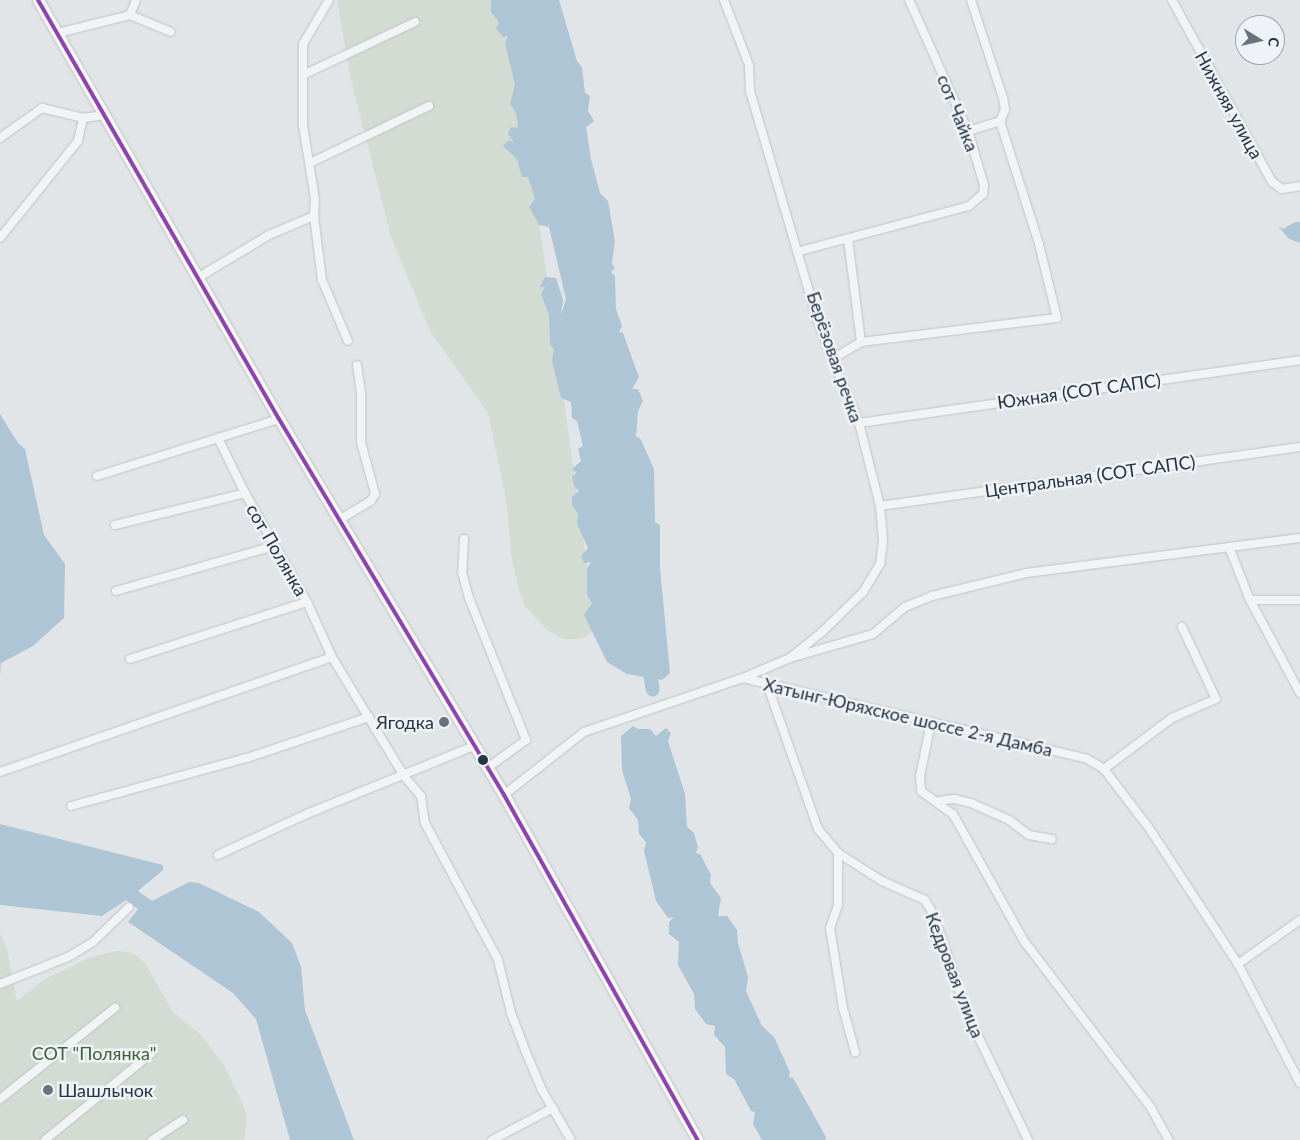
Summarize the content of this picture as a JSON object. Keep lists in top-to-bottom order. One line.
{"streets":{"street":["Нижняя улица","сот Чайка","Берёзовая речка","Южная (СОТ САПС)","Центральная (СОТ САПС)","сот Полянка","Хатынг-Юряхское шоссе 2-я Дамба","Кедровая улица"]},"crossings":[["Берёзовая речка","Южная (СОТ САПС)"],["Берёзовая речка","Центральная (СОТ САПС)"],["Хатынг-Юряхское шоссе 2-я Дамба","Кедровая улица"]],"parks":["СОТ \"Полянка\""],"places":["Ягодка","Шашлычок"],"north":"right"}
